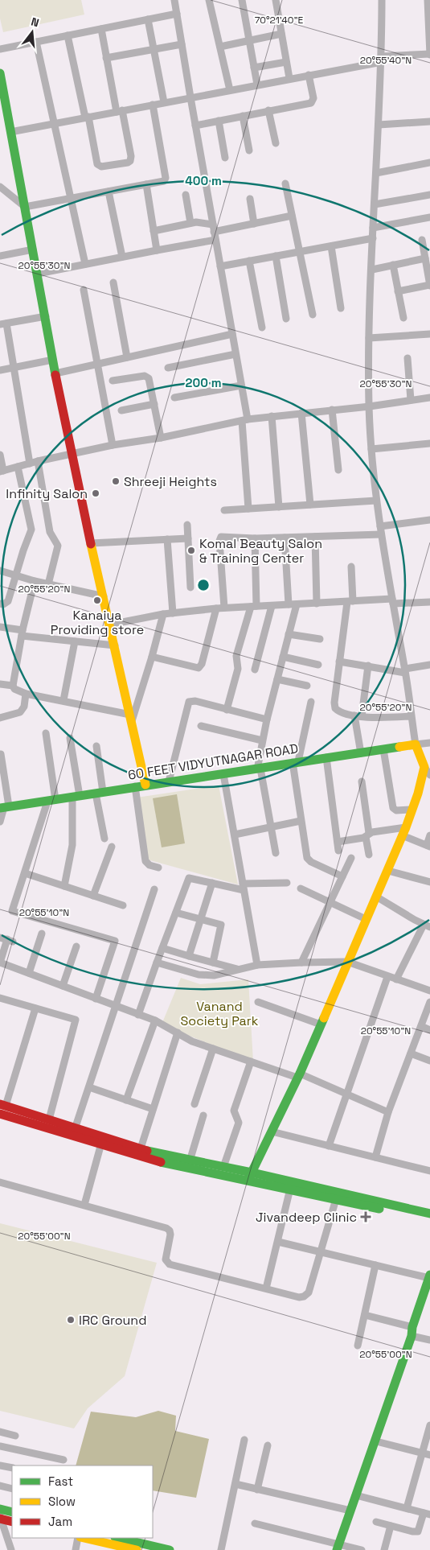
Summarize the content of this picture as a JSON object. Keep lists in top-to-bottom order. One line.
{"streets":{"street":["60 FEET VIDYUTNAGAR ROAD"]},"parks":["Vanand Society Park"],"places":{"other":["Shreeji Heights","Infinity Salon","Komal Beauty Salon & Training Center","Kanaiya Providing store","IRC Ground"],"health":["Jivandeep Clinic"]},"legend":["Fast","Slow","Jam"],"north":"top","coordinates":["70°21'40\"E","20°55'40\"N","20°55'30\"N","20°55'20\"N","20°55'10\"N","20°55'00\"N"],"rings":["400 m","200 m"]}
